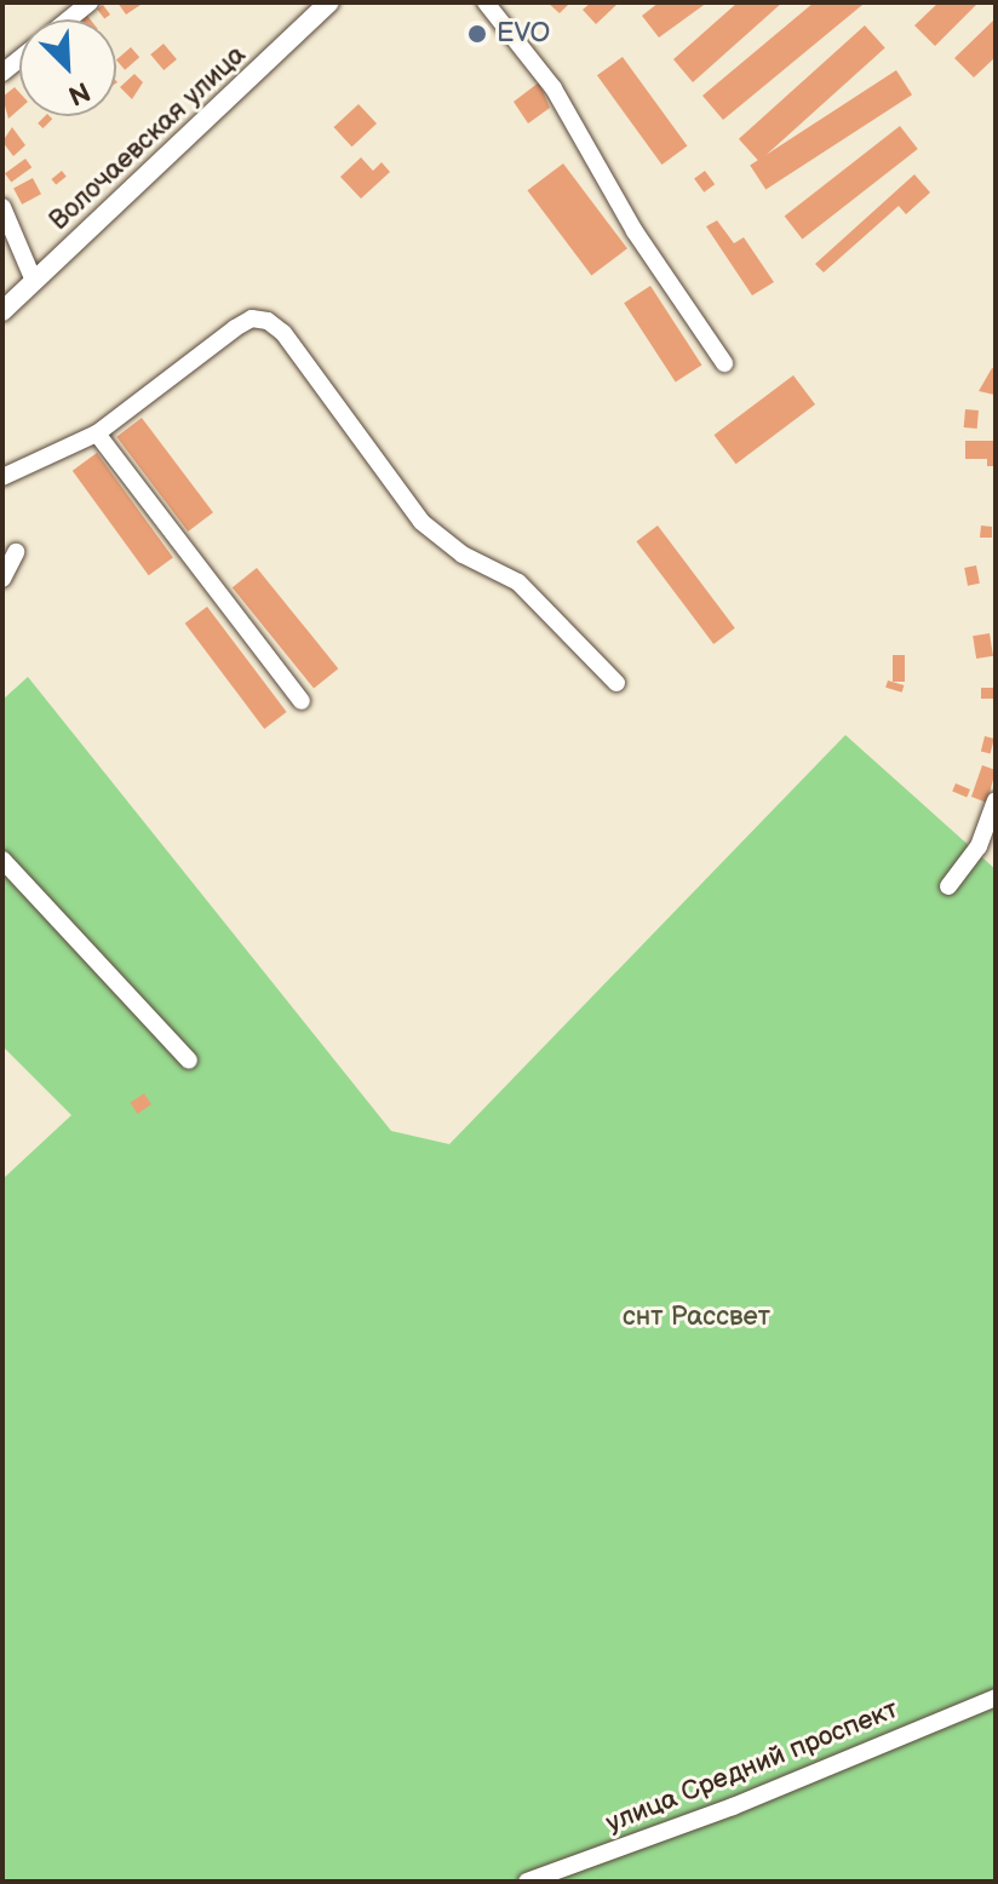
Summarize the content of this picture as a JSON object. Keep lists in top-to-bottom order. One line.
{"streets":{"main road":["Волочаевская улица"],"street":["улица Средний проспект"]},"parks":["снт Рассвет"],"places":["EVO"],"north":"bottom right"}
